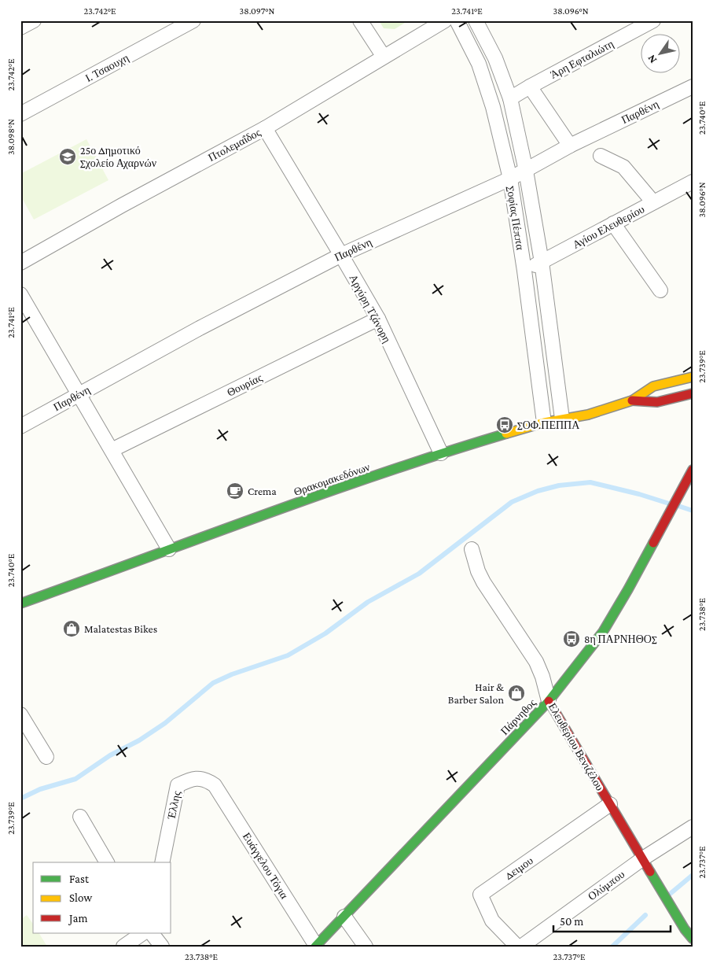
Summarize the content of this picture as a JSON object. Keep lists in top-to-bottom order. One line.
{"streets":{"main road":["Θρακομακεδόνων","Πάρνηθος","Ελευθερίου Βενιζέλου"],"street":["Άρη Εφταλιώτη","Ι. Τσαουχη","Παρθένη","Πτολεμαΐδος","Σοφίας Πέππα","Αγίου Ελευθερίου","Αργύρη Τζάνορη","Θουρίας","Έλλης","Ευάγγελου Τόγια","Δειμου","Ολύμπου"]},"crossings":[["Άρη Εφταλιώτη","Σοφίας Πέππα"],["Παρθένη","Σοφίας Πέππα"],["Παρθένη","Αργύρη Τζάνορη"],["Πτολεμαΐδος","Αργύρη Τζάνορη"],["Σοφίας Πέππα","Αγίου Ελευθερίου"],["Σοφίας Πέππα","Θρακομακεδόνων"],["Αργύρη Τζάνορη","Θουρίας"],["Αργύρη Τζάνορη","Θρακομακεδόνων"],["Πάρνηθος","Ελευθερίου Βενιζέλου"],["Πάρνηθος","Ευάγγελου Τόγια"],["Ελευθερίου Βενιζέλου","Δειμου"],["Ελευθερίου Βενιζέλου","Ολύμπου"],["Έλλης","Ευάγγελου Τόγια"]],"places":{"school or university":["25ο Δημοτικό Σχολείο Αχαρνών"],"bus stop":["ΣΟΦ.ΠΕΠΠΑ","8η ΠΑΡΝΗΘΟΣ"],"cafe":["Crema"],"shop":["Malatestas Bikes","Hair & Barber Salon"]},"legend":["Fast","Slow","Jam"],"scale_bar":"50 m","north":"bottom left","coordinates":["23.742°E","38.097°N","23.741°E","38.096°N","23.740°E","38.098°N","23.739°E","23.738°E","23.737°E"]}
